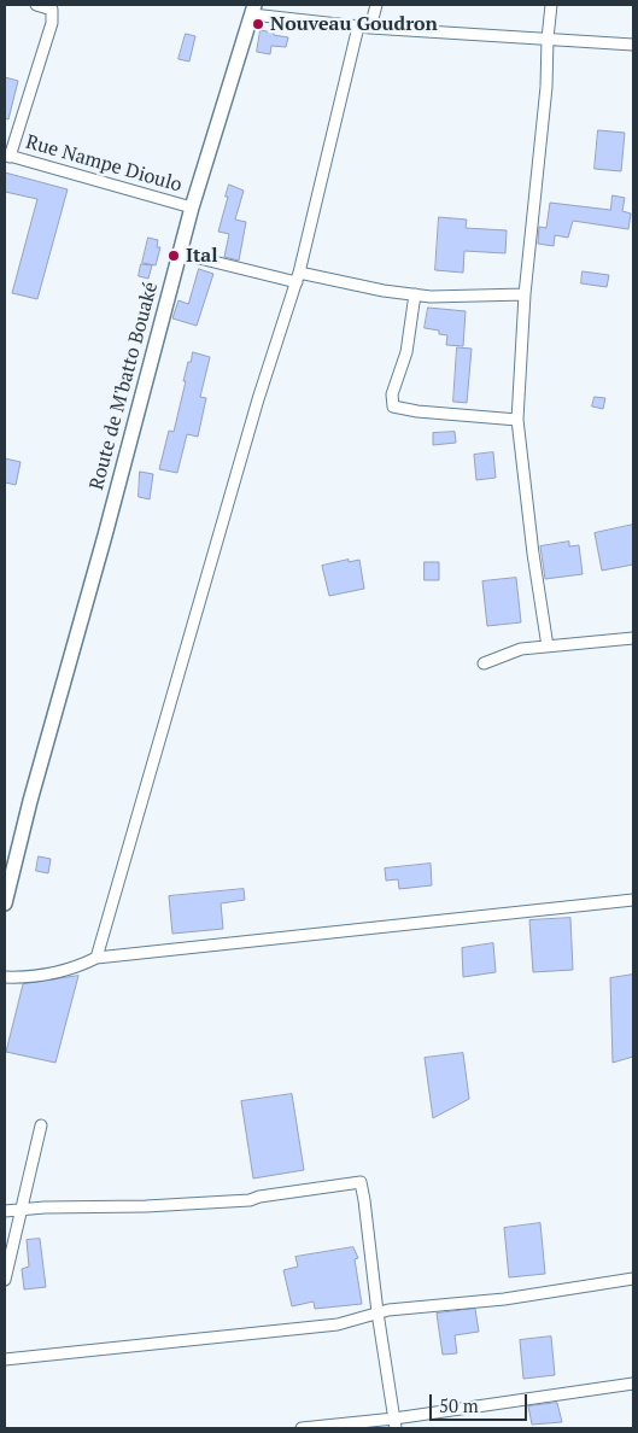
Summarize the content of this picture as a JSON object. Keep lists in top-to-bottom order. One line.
{"streets":{"street":["Rue Nampe Dioulo","Route de M'batto Bouaké"]},"crossings":[["Rue Nampe Dioulo","Route de M'batto Bouaké"]],"places":["Nouveau Goudron","Ital"],"scale_bar":"50 m"}
